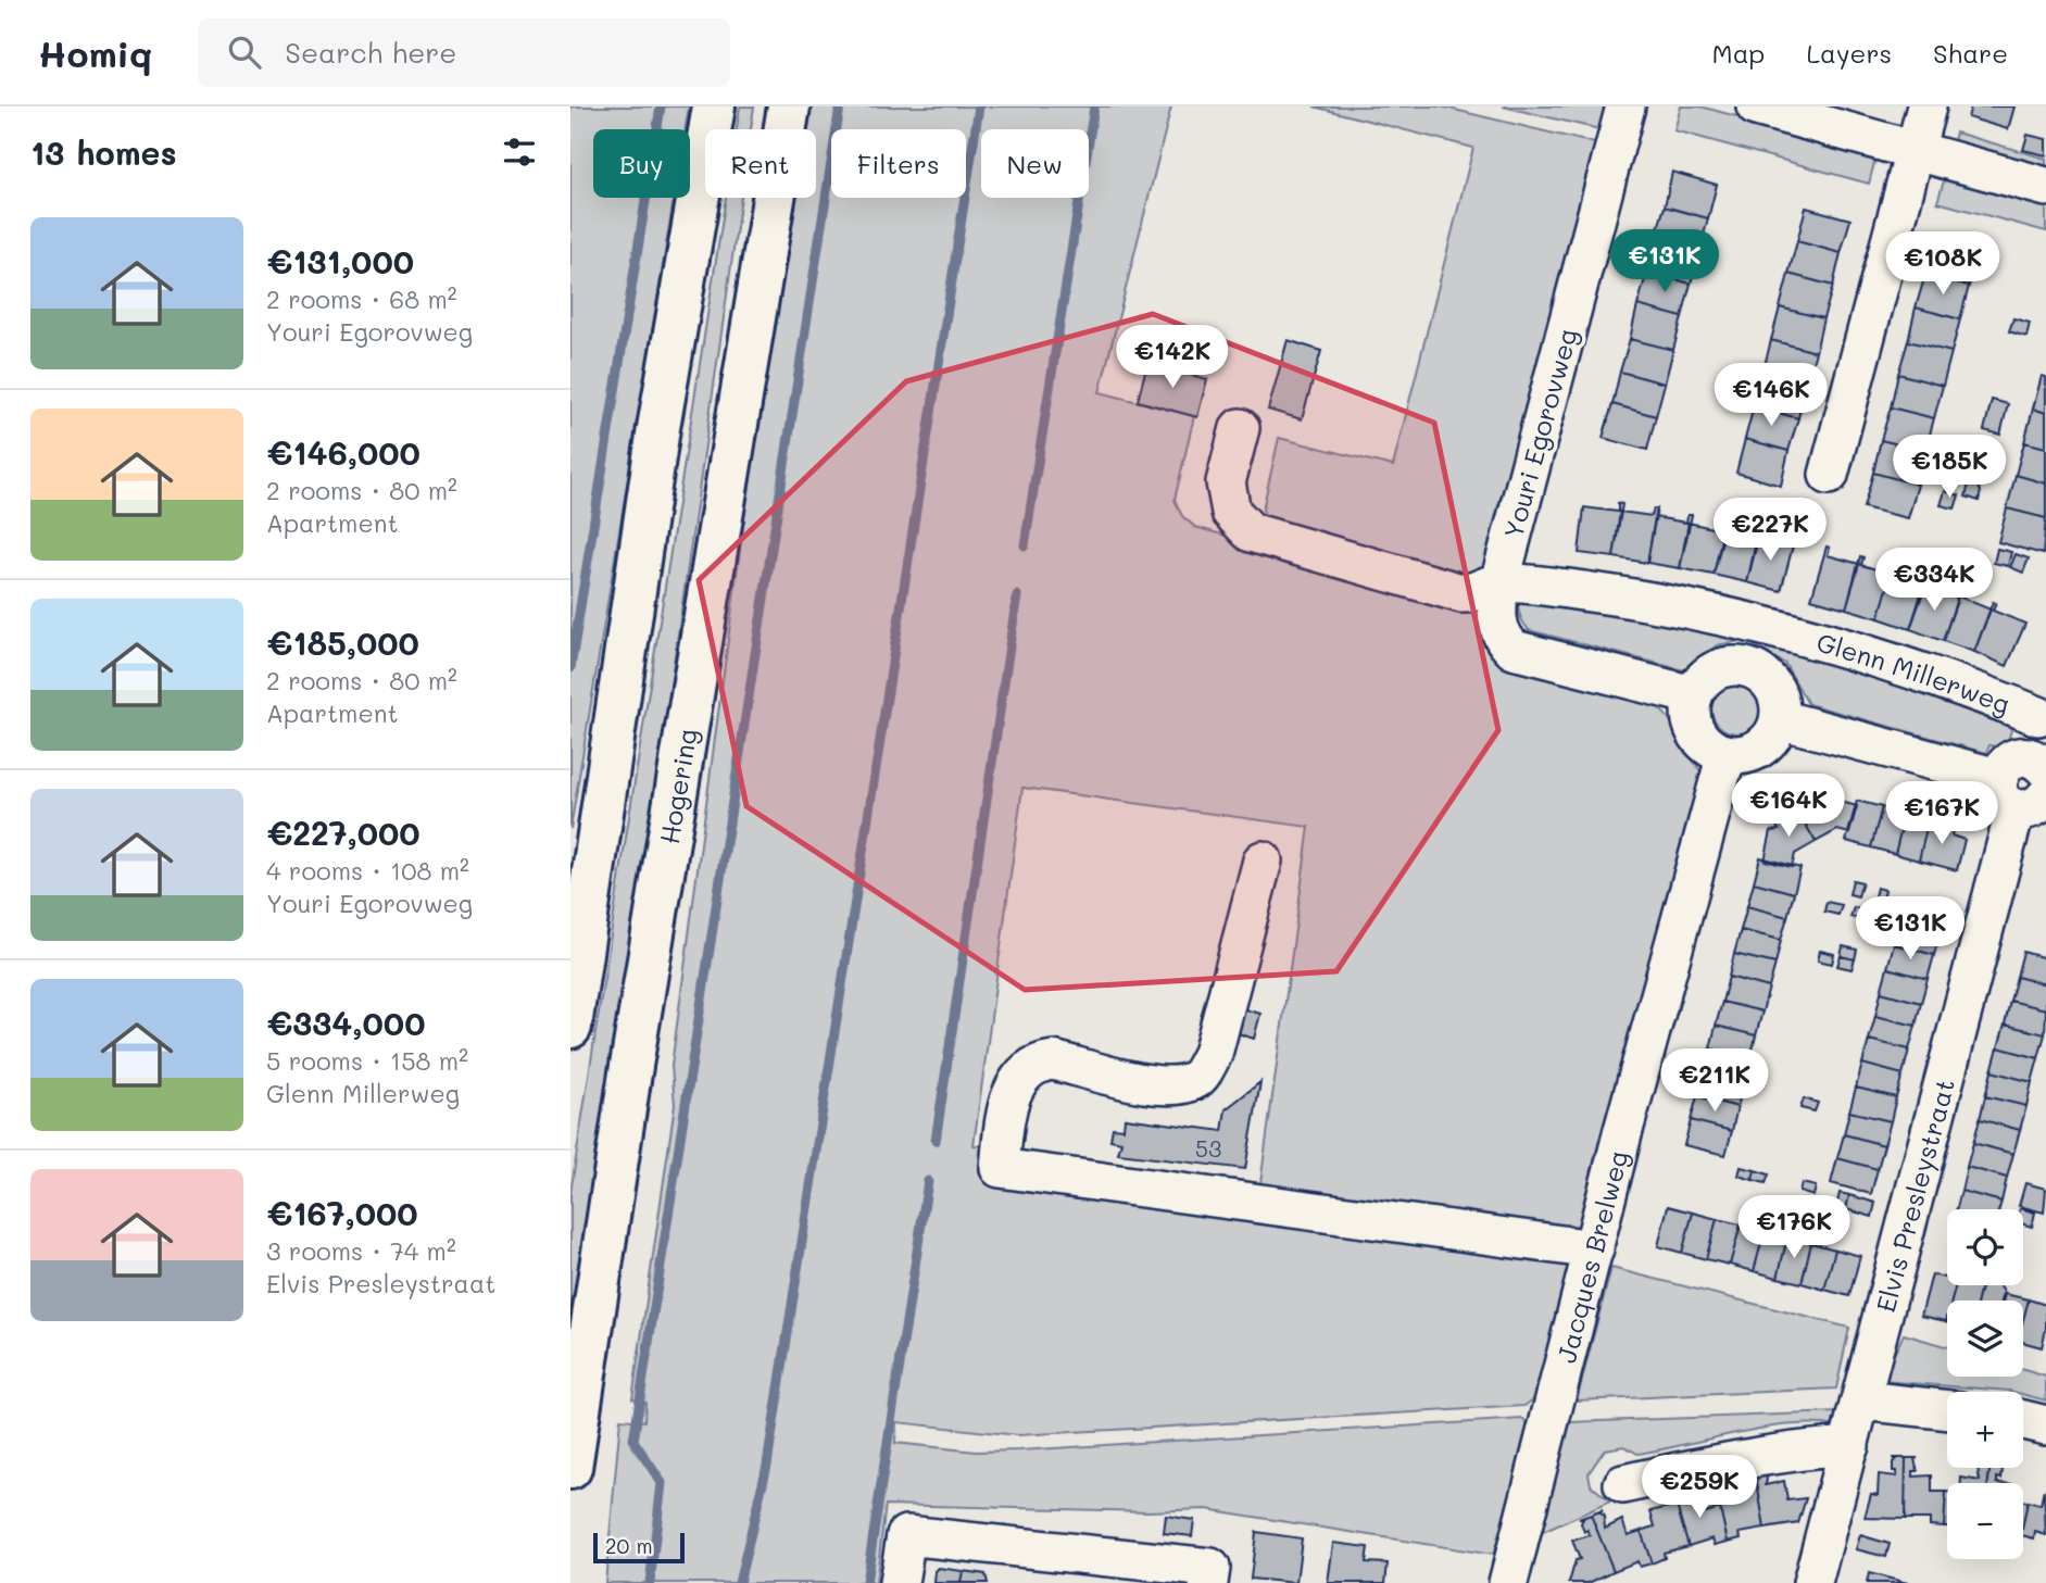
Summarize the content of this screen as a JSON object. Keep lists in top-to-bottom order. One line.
{"streets":{"highway":["Hogering"],"street":["Youri Egorovweg","Glenn Millerweg","Elvis Presleystraat","Jacques Brelweg"]},"crossings":[["Youri Egorovweg","Glenn Millerweg"],["Youri Egorovweg","Jacques Brelweg"]],"house_numbers":["53"],"scale_bar":"20 m","page":{"header":"Homiq","search":"Search here","nav":["Map","Layers","Share"],"heading":"13 homes","chip":["Buy","Rent","Filters","New"],"list":[{"name":"€131,000","note":"2 rooms · 68 m² · Youri Egorovweg"},{"name":"€146,000","note":"2 rooms · 80 m² · Apartment"},{"name":"€185,000","note":"2 rooms · 80 m² · Apartment"},{"name":"€227,000","note":"4 rooms · 108 m² · Youri Egorovweg"},{"name":"€334,000","note":"5 rooms · 158 m² · Glenn Millerweg"},{"name":"€167,000","note":"3 rooms · 74 m² · Elvis Presleystraat"}],"price":["€131K","€108K","€142K","€146K","€185K","€227K","€334K","€164K","€167K","€131K","€211K","€176K","€259K"],"map_buttons":["+","−"],"scale":"20 m"}}
